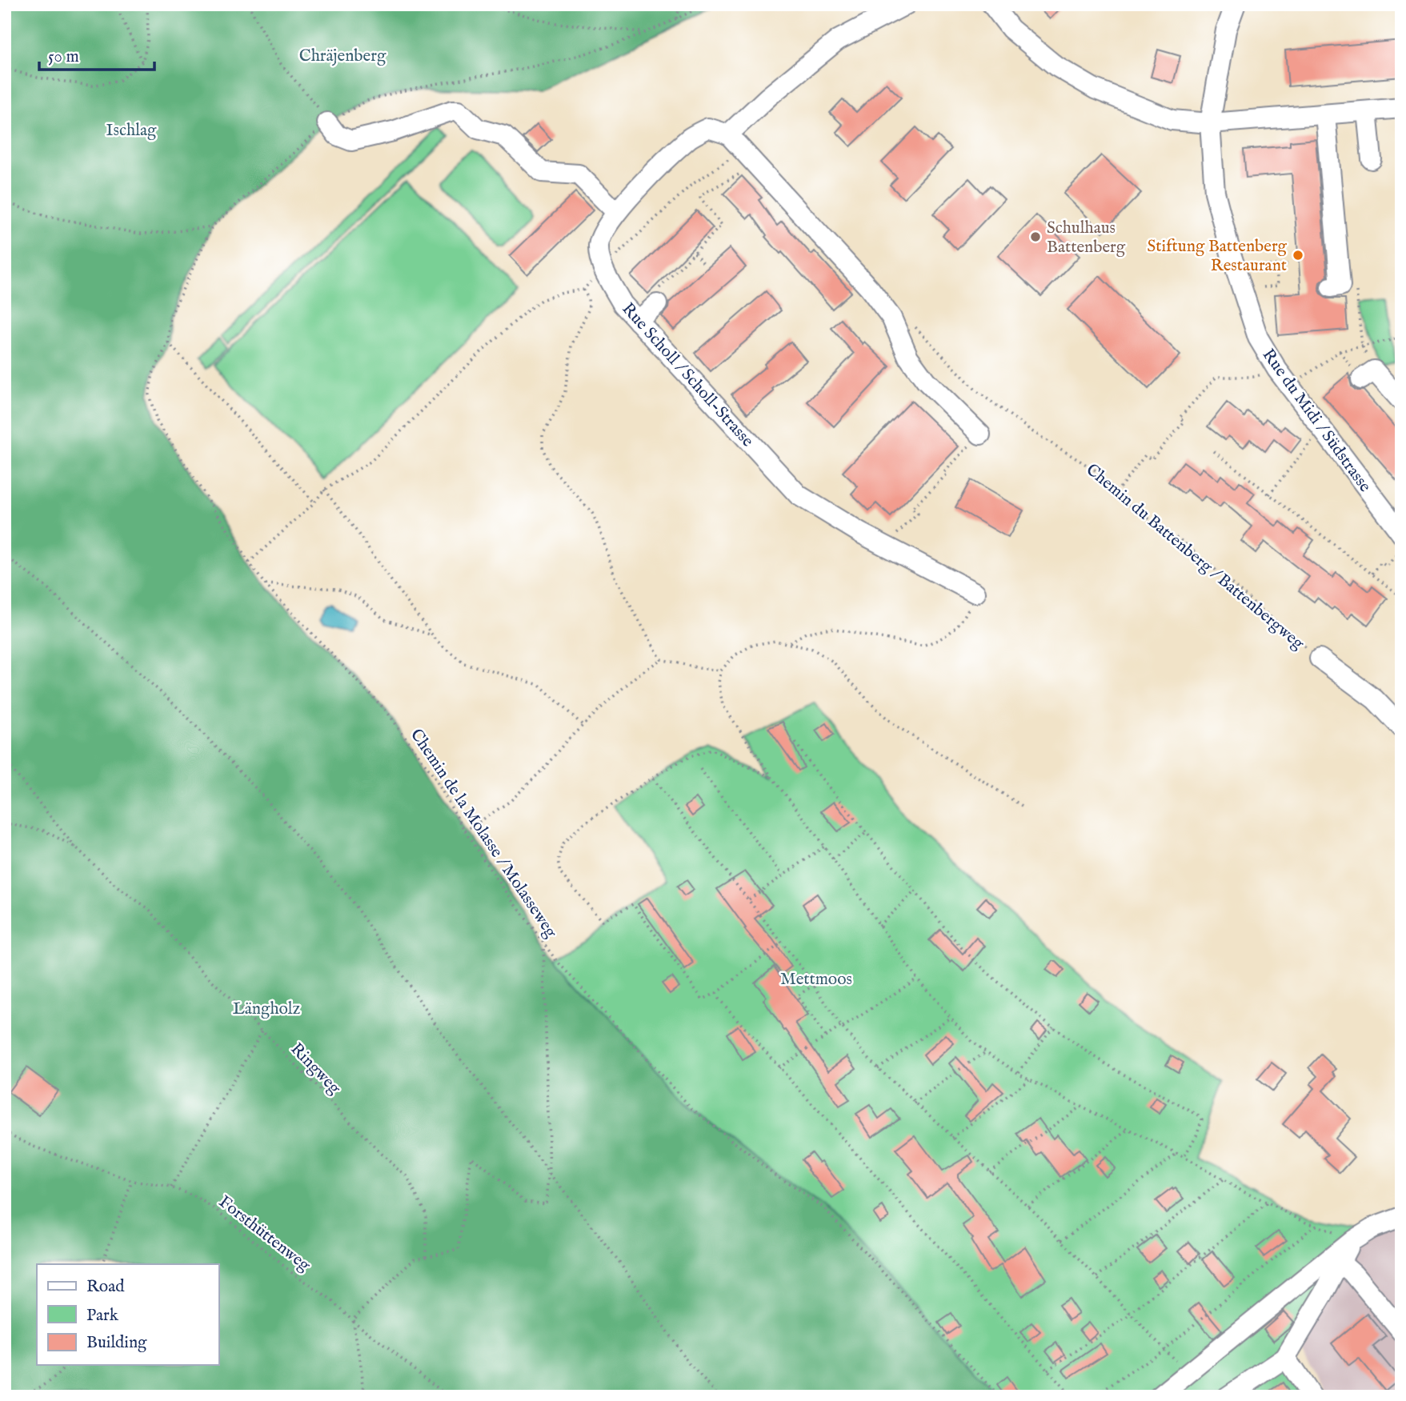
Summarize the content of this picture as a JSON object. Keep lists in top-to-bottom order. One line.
{"streets":{"street":["Rue Scholl / Scholl-Strasse","Rue du Midi / Südstrasse","Chemin du Battenberg / Battenbergweg"],"path":["Chemin de la Molasse / Molasseweg","Ringweg","Forsthüttenweg"]},"parks":["Chräjenberg","Ischlag","Mettmoos","Längholz"],"places":["Schulhaus Battenberg","Stiftung Battenberg Restaurant"],"legend":["Road","Park","Building"],"scale_bar":"50 m"}
